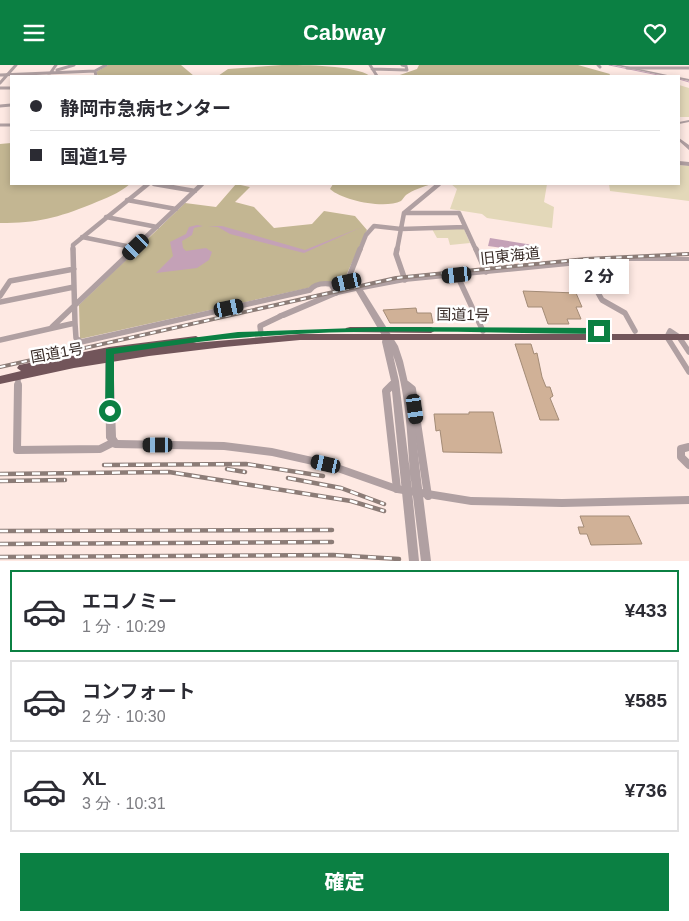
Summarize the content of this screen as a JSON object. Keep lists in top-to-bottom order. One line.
{"streets":{"highway":["国道1号"],"street":["旧東海道"]},"crossings":[["旧東海道","国道1号"]],"page":{"header":"Cabway","banner":["静岡市急病センター","国道1号"],"bubble":"2 分","list":[{"name":"エコノミー","note":"1 分 · 10:29","value":"¥433"},{"name":"コンフォート","note":"2 分 · 10:30","value":"¥585"},{"name":"XL","note":"3 分 · 10:31","value":"¥736"}],"buttons":"確定"}}
